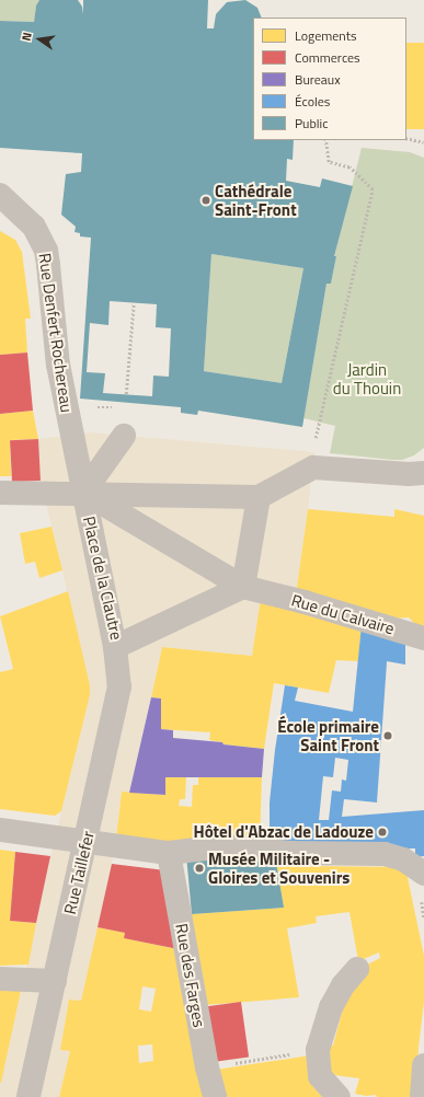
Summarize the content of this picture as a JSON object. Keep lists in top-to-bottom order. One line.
{"streets":{"street":["Rue Denfert Rochereau","Place de la Clautre","Rue du Calvaire","Rue Taillefer","Rue des Farges"]},"crossings":[["Rue Denfert Rochereau","Place de la Clautre"],["Place de la Clautre","Rue du Calvaire"],["Place de la Clautre","Rue Taillefer"]],"parks":["Jardin du Thouin"],"places":["Cathédrale Saint-Front","École primaire Saint Front","Hôtel d'Abzac de Ladouze","Musée Militaire - Gloires et Souvenirs"],"legend":["Logements","Commerces","Bureaux","Écoles","Public"],"north":"left"}
